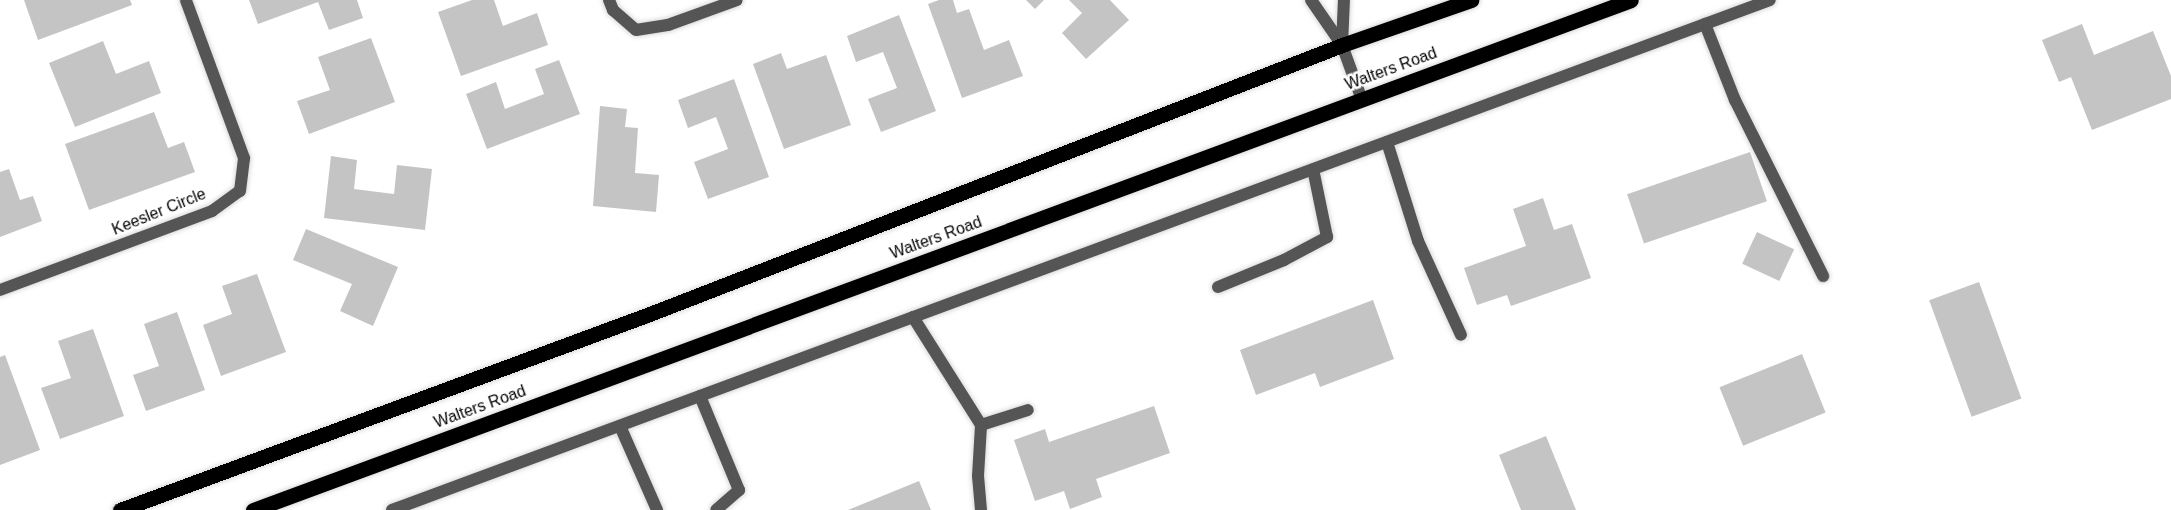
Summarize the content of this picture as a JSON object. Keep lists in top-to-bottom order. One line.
{"streets":{"main road":["Walters Road"],"street":["Keesler Circle"]}}
